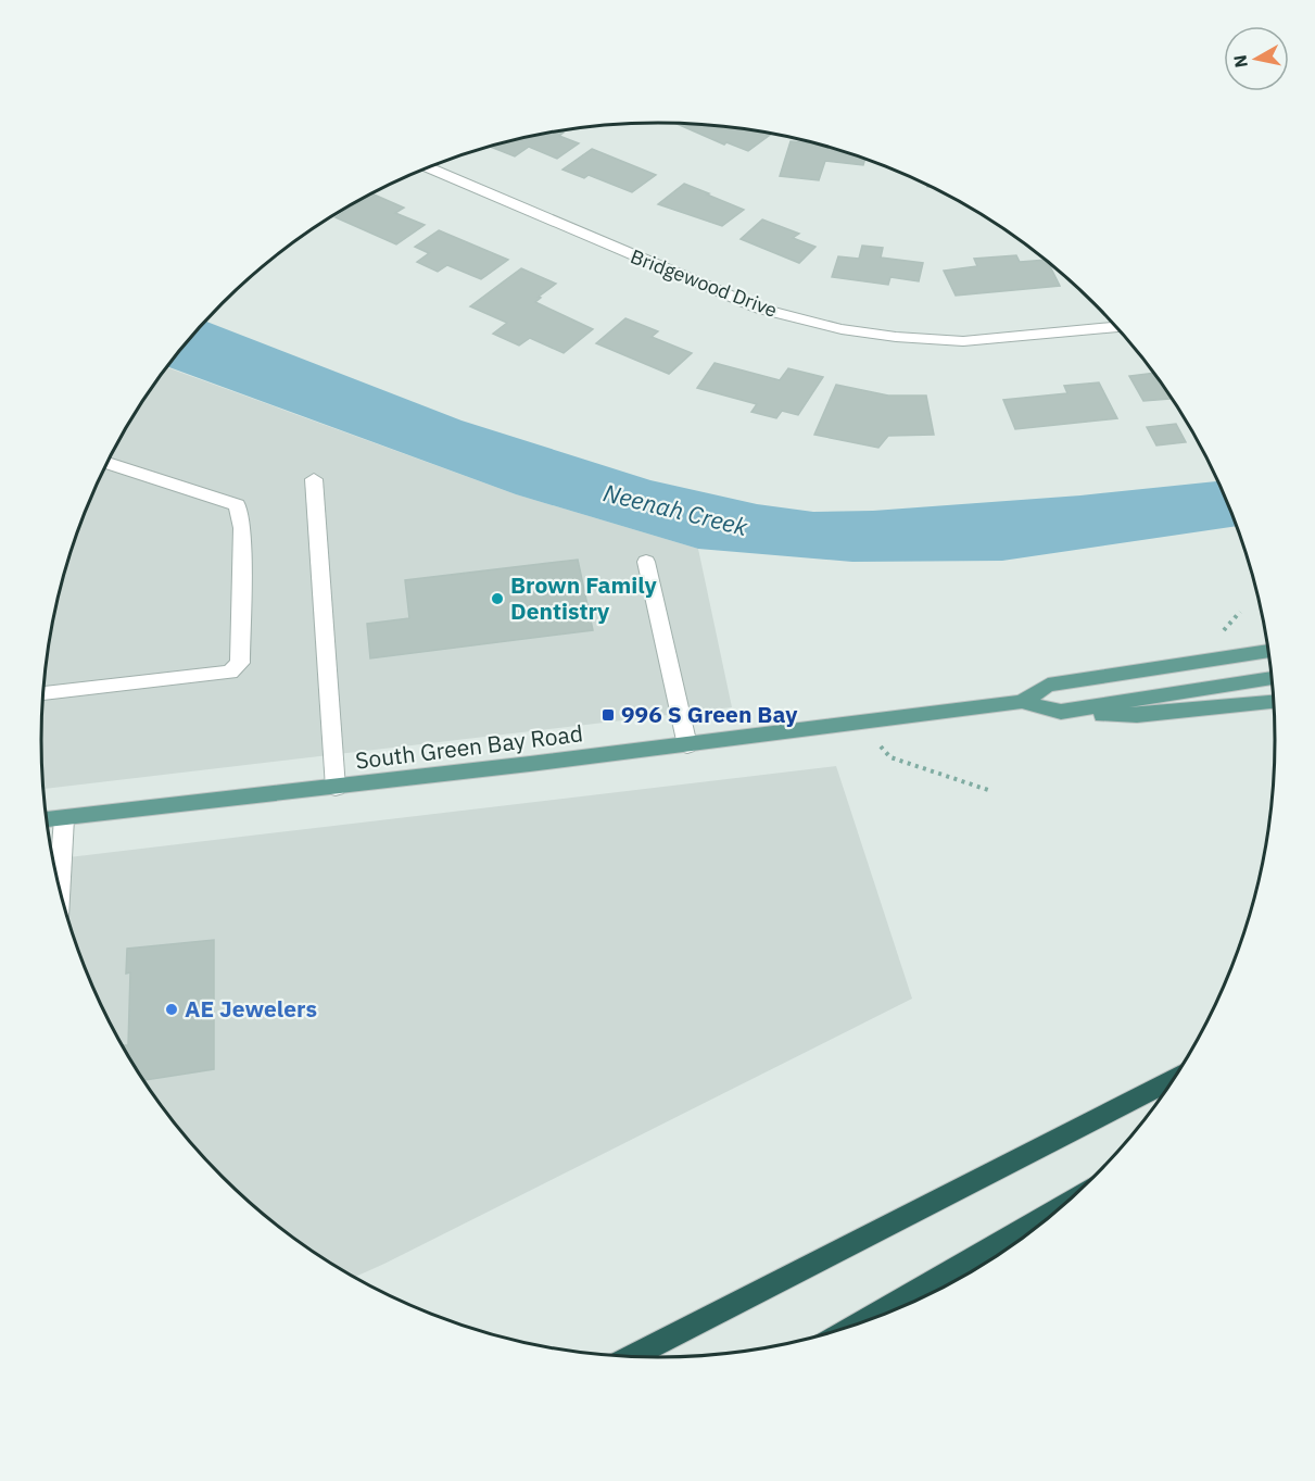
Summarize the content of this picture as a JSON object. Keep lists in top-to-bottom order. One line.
{"streets":{"main road":["South Green Bay Road"],"street":["Bridgewood Drive"]},"water":["Neenah Creek"],"places":{"other":["Brown Family Dentistry","AE Jewelers"],"transit":["996 S Green Bay"]},"north":"left"}
